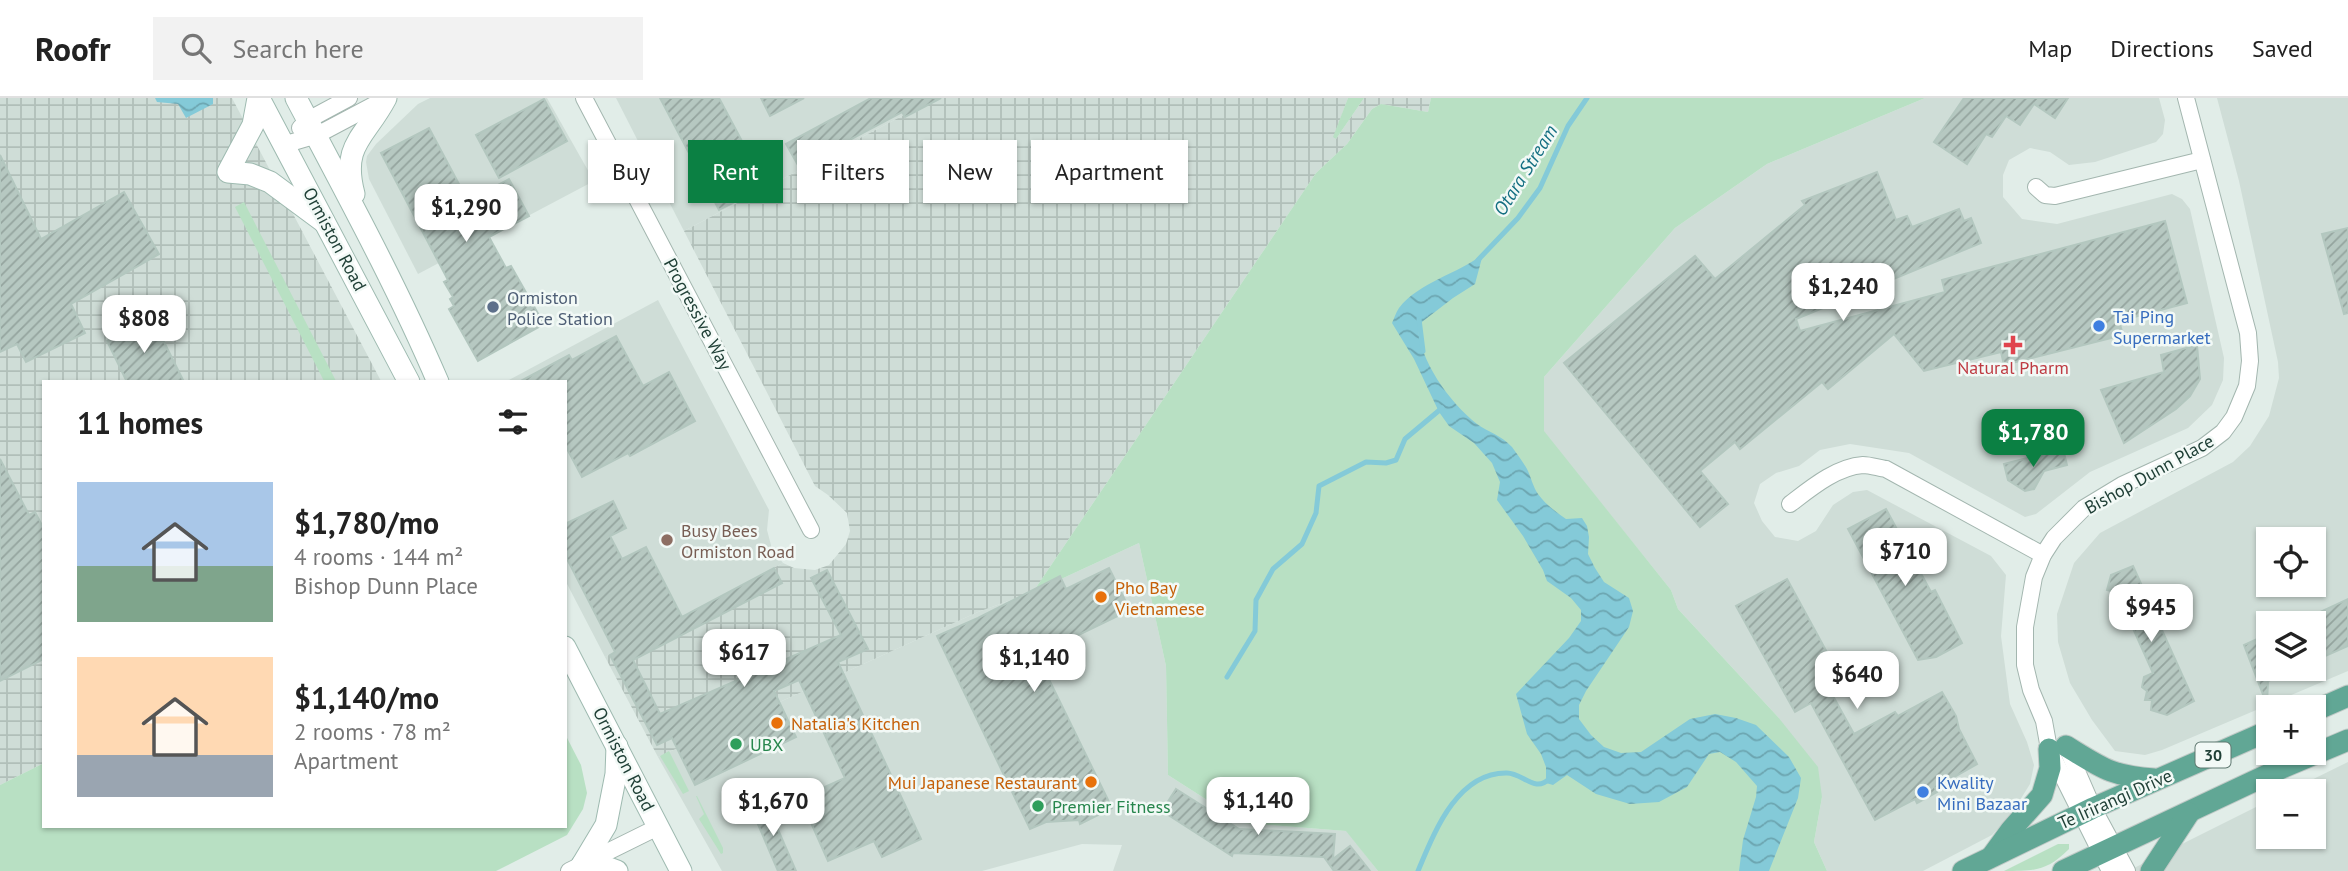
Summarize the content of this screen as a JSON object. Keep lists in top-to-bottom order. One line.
{"streets":{"main road":["Ormiston Road","30","Te Irirangi Drive"],"street":["Progressive Way","Bishop Dunn Place"]},"crossings":[["Bishop Dunn Place","30"],["Bishop Dunn Place","Te Irirangi Drive"]],"water":["Otara Stream"],"places":{"other":["Ormiston Police Station","Tai Ping Supermarket","Busy Bees Ormiston Road","Pho Bay Vietnamese","Natalia's Kitchen","UBX","Mui Japanese Restaurant","Kwality Mini Bazaar","Premier Fitness"],"health":["Natural Pharm"]},"page":{"header":"Roofr","search":"Search here","nav":["Map","Directions","Saved"],"chip":["Buy","Rent","Filters","New","Apartment"],"price":["$1,290","$1,240","$808","$1,780","$710","$945","$617","$1,140","$640","$1,140","$1,670"],"heading":"11 homes","list":[{"name":"$1,780/mo","note":"4 rooms · 144 m² · Bishop Dunn Place"},{"name":"$1,140/mo","note":"2 rooms · 78 m² · Apartment"}],"map_buttons":["+","−"]}}
